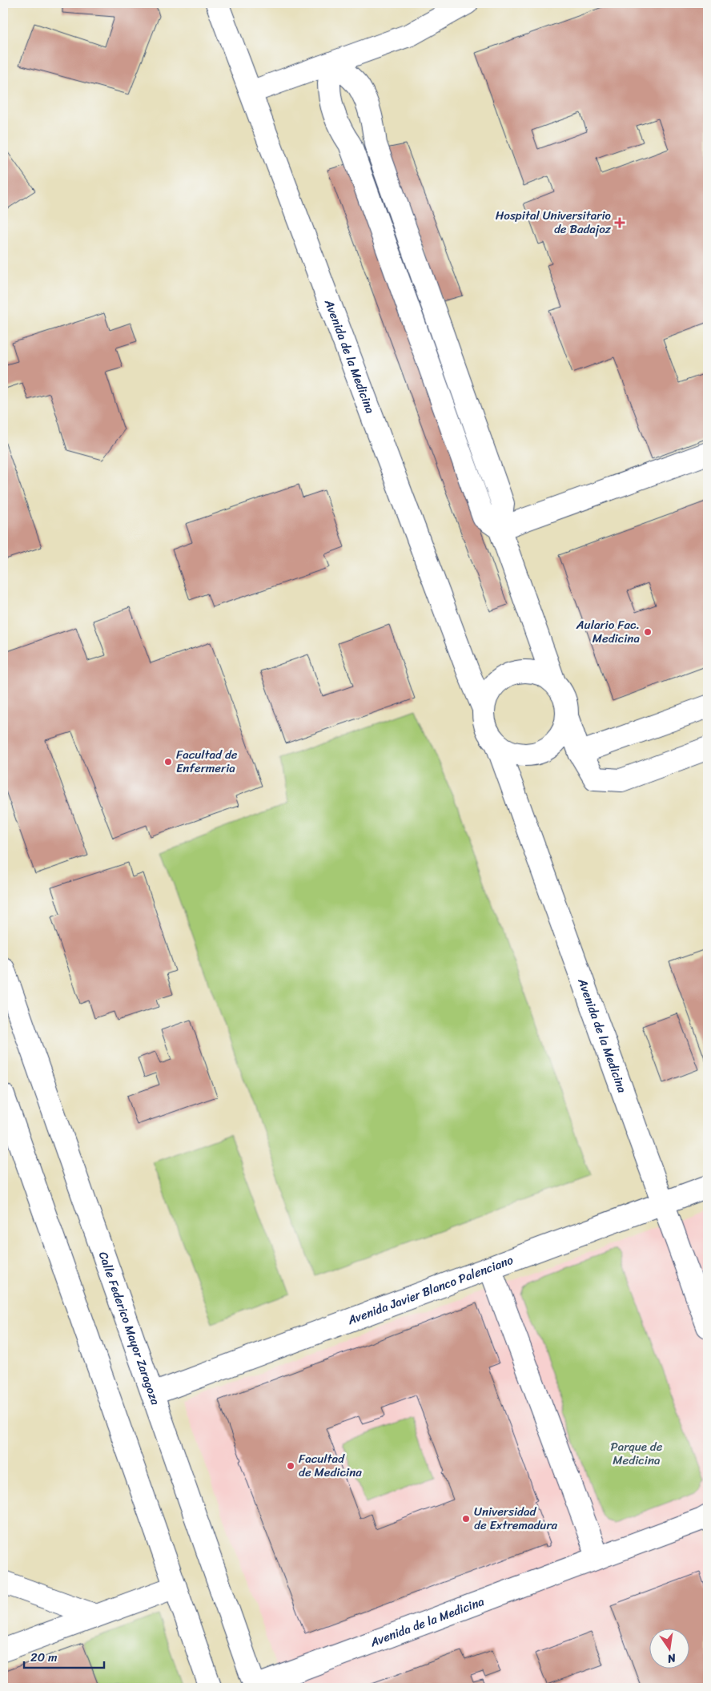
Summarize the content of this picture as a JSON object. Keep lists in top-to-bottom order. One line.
{"streets":{"street":["Avenida de la Medicina","Avenida Javier Blanco Palenciano","Calle Federico Mayor Zaragoza"]},"crossings":[["Avenida de la Medicina","Avenida Javier Blanco Palenciano"],["Avenida de la Medicina","Calle Federico Mayor Zaragoza"],["Avenida Javier Blanco Palenciano","Calle Federico Mayor Zaragoza"]],"parks":["Parque de Medicina"],"places":{"health":["Hospital Universitario de Badajoz"],"other":["Aulario Fac. Medicina","Facultad de Enfermeria","Facultad de Medicina","Universidad de Extremadura"]},"scale_bar":"20 m","north":"bottom"}
